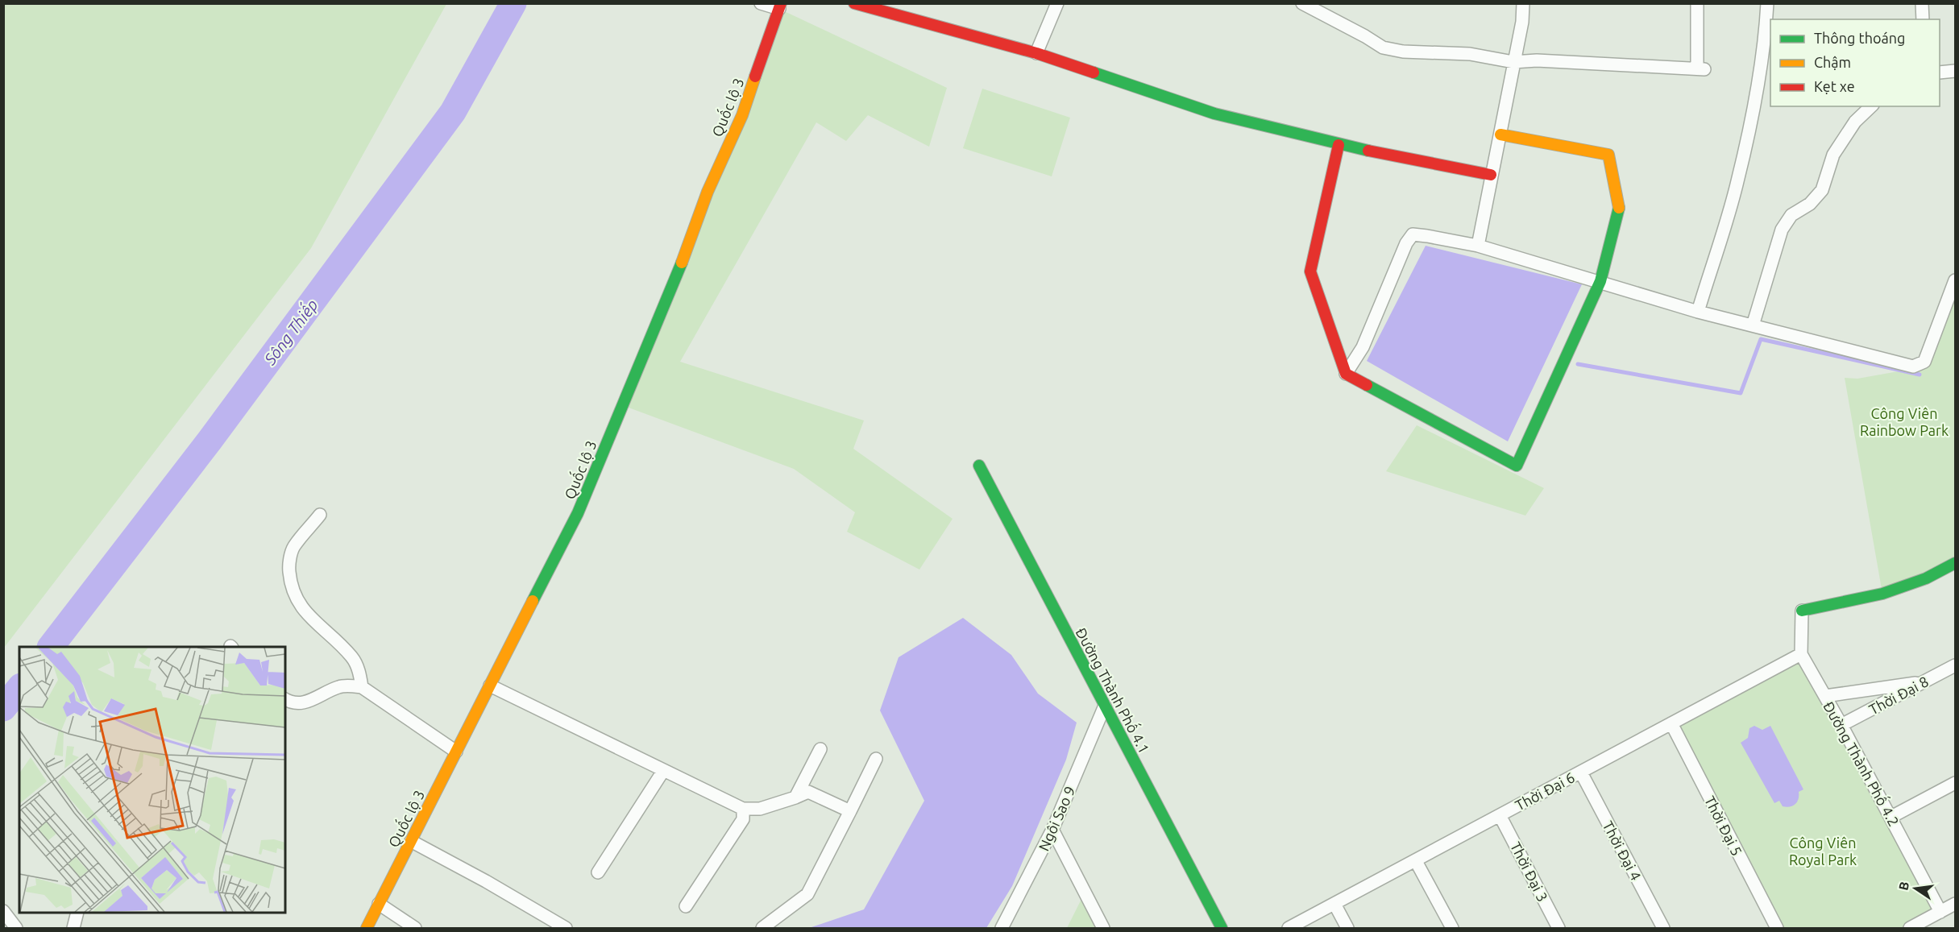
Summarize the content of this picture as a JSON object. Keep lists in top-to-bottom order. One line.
{"streets":{"main road":["Quốc lộ 3","Đường Thành Phố 4.1"],"street":["Thời Đại 8","Đường Thành Phố 4.2","Thời Đại 6","Ngôi Sao 9","Thời Đại 5","Thời Đại 4","Thời Đại 3"]},"crossings":[["Đường Thành Phố 4.1","Ngôi Sao 9"],["Thời Đại 8","Đường Thành Phố 4.2"],["Đường Thành Phố 4.2","Thời Đại 6"],["Thời Đại 6","Thời Đại 5"],["Thời Đại 6","Thời Đại 4"],["Thời Đại 6","Thời Đại 3"]],"water":["Sông Thiếp"],"parks":["Công Viên Rainbow Park","Công Viên Royal Park"],"legend":["Thông thoáng","Chậm","Kẹt xe"],"north":"left"}
